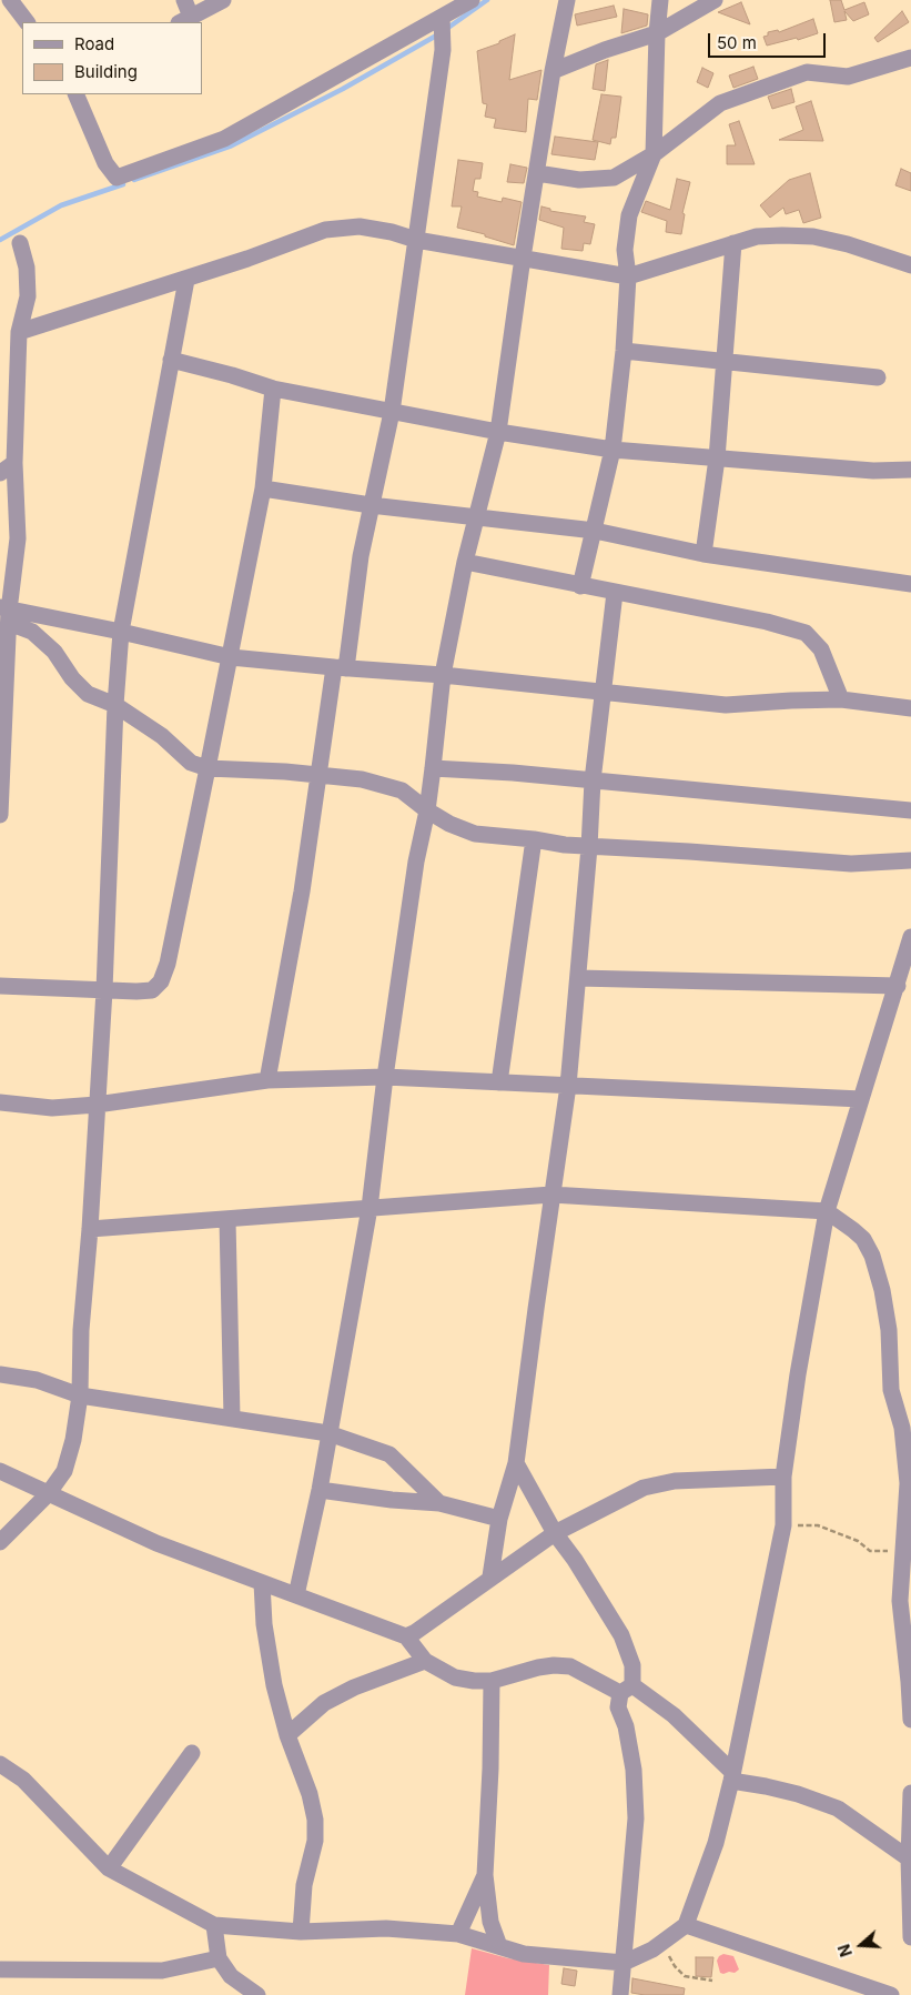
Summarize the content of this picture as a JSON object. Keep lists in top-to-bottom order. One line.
{"legend":["Road","Building"],"scale_bar":"50 m","north":"left"}
